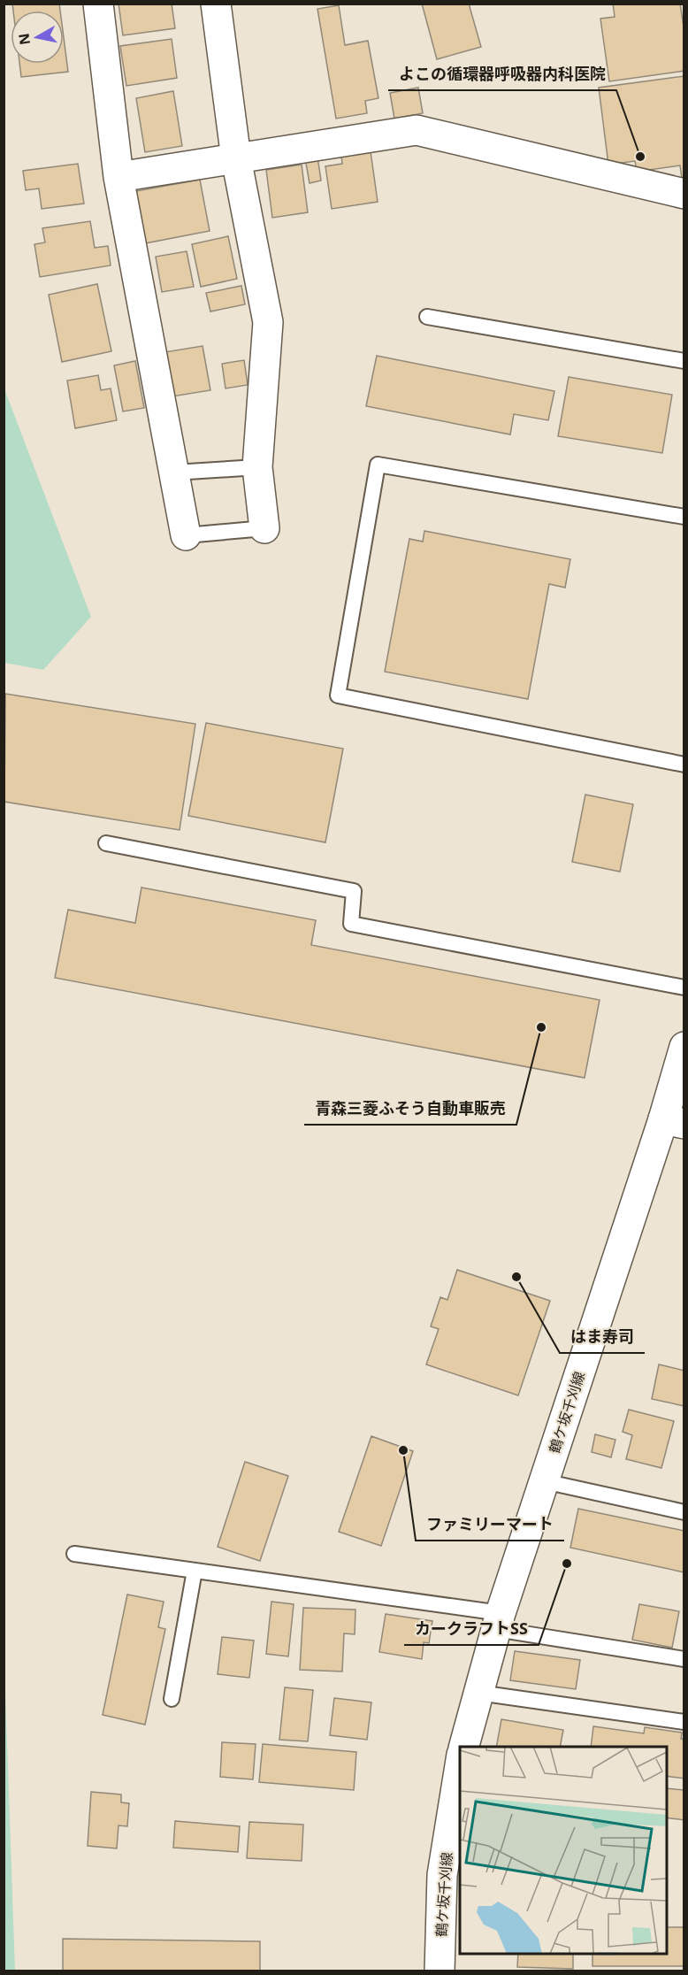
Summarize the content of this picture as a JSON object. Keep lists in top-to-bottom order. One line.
{"streets":{"street":["鶴ケ坂千刈線"]},"places":["よこの循環器呼吸器内科医院","青森三菱ふそう自動車販売","はま寿司","ファミリーマート","カークラフトSS"],"north":"left"}
